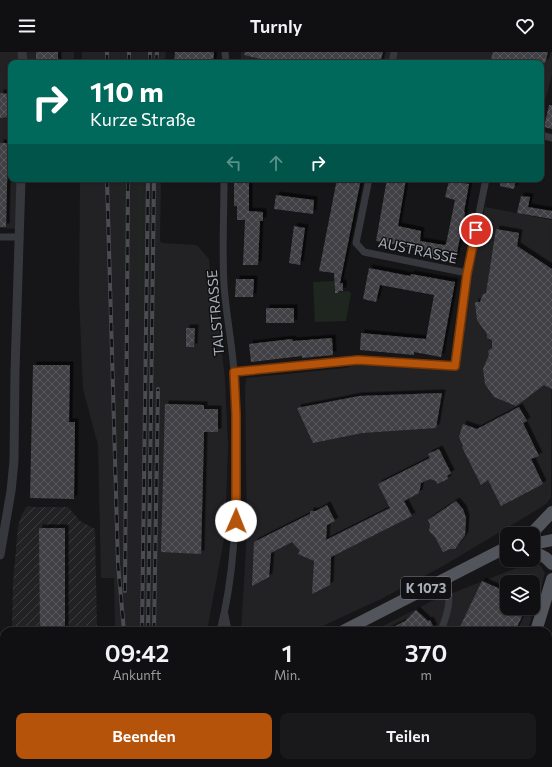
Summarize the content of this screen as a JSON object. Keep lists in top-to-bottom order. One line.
{"streets":{"main road":["K 1073"],"street":["AUSTRASSE","TALSTRASSE"]},"crossings":[["AUSTRASSE","TALSTRASSE"]],"page":{"header":"Turnly","turn":["110 m","Kurze Straße"],"eta":["09:42","Ankunft","1","Min.","370","m"],"buttons":["Beenden","Teilen"]}}
